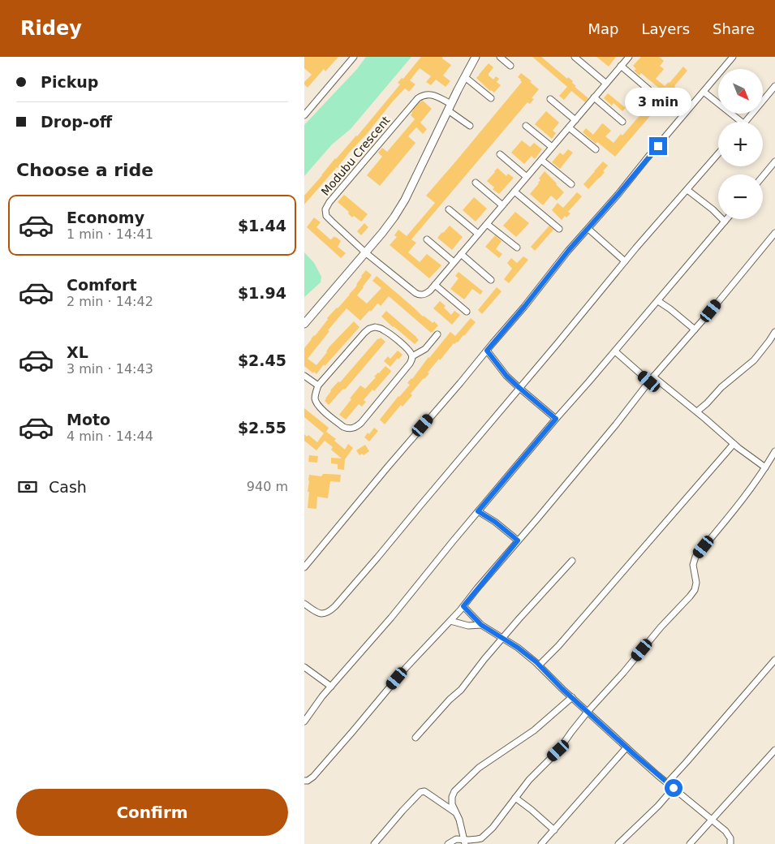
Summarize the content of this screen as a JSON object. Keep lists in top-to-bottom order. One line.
{"streets":{"street":["Modubu Crescent"]},"north":"bottom right","page":{"header":"Ridey","nav":["Map","Layers","Share"],"banner":["Pickup","Drop-off"],"map_buttons":["+","−"],"bubble":"3 min","heading":"Choose a ride","list":[{"name":"Economy","note":"1 min · 14:41","value":"$1.44"},{"name":"Comfort","note":"2 min · 14:42","value":"$1.94"},{"name":"XL","note":"3 min · 14:43","value":"$2.45"},{"name":"Moto","note":"4 min · 14:44","value":"$2.55"}],"pay":["Cash","940 m"],"buttons":"Confirm"}}
